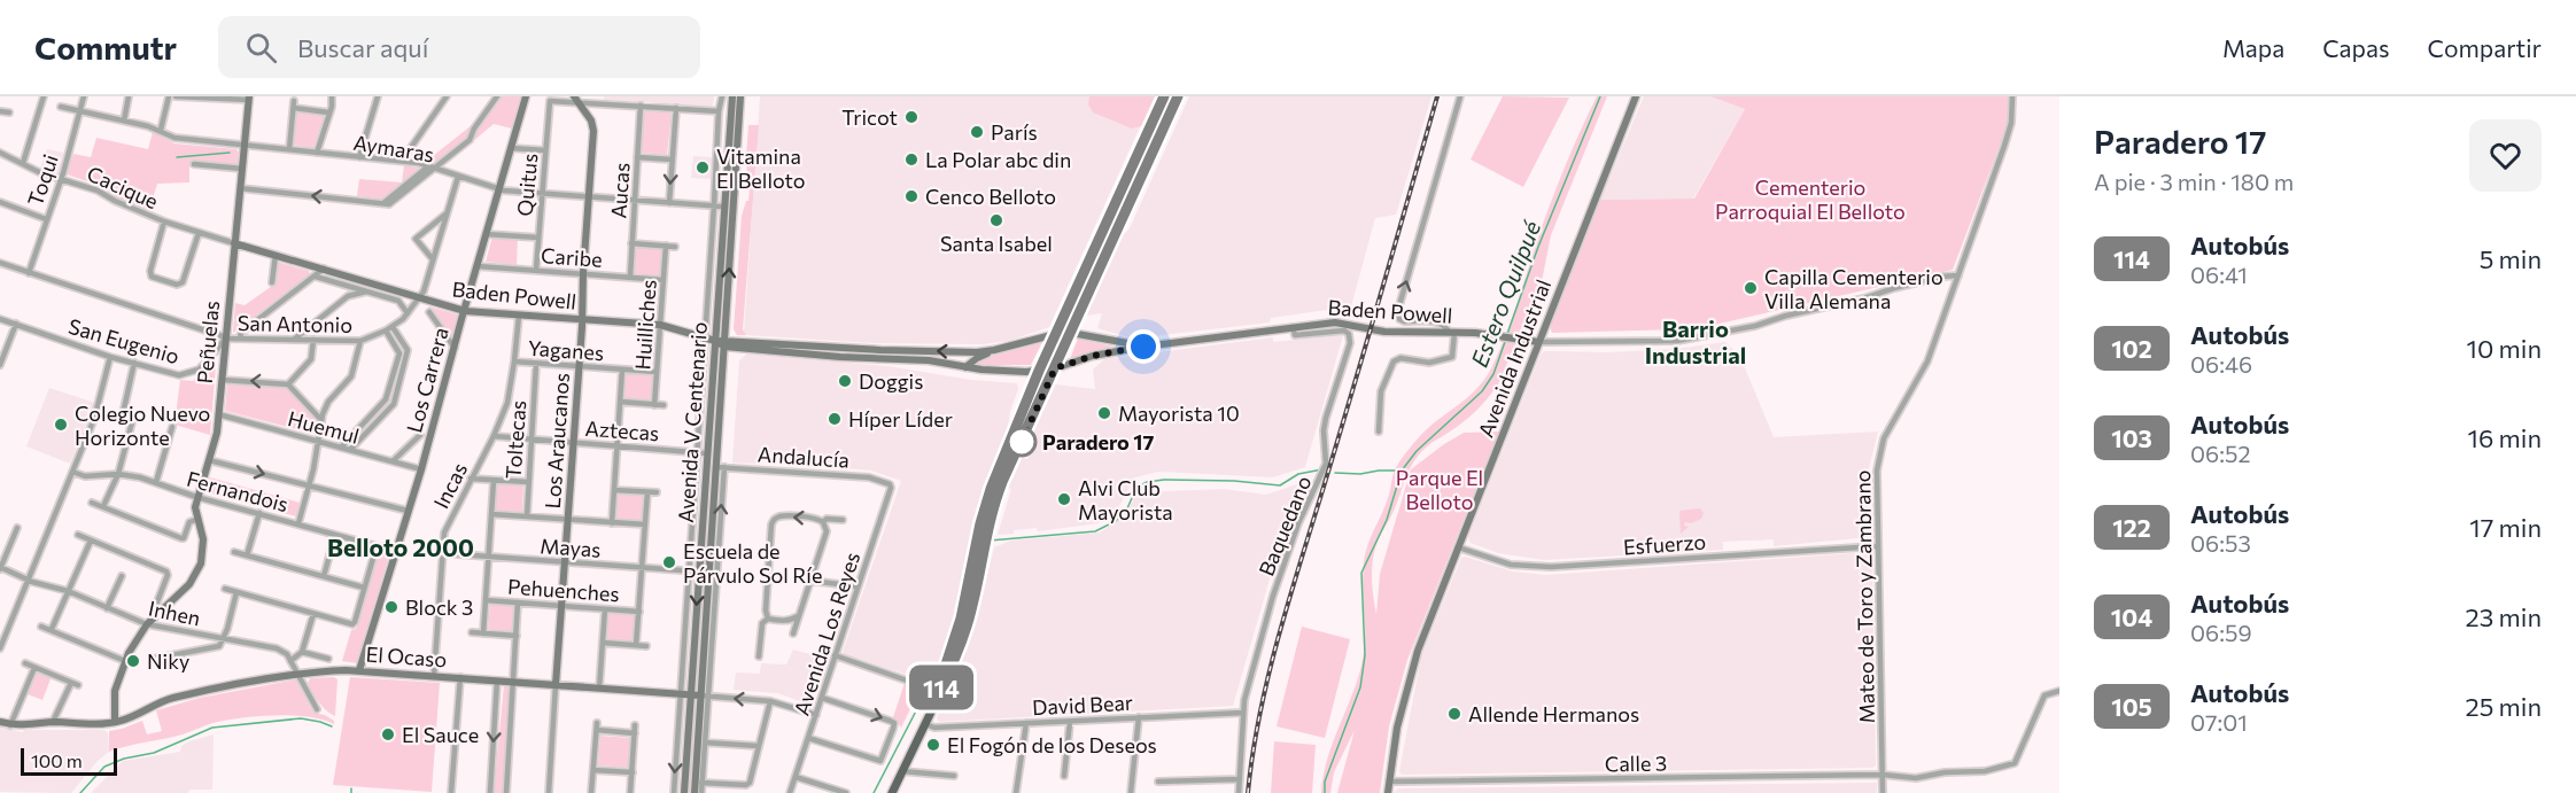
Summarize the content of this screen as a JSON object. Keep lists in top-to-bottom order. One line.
{"streets":{"street":["Aymaras","Toqui","Quitus","Cacique","Aucas","Caribe","Baden Powell","San Antonio","Huilliches","San Eugenio","Peñuelas","Yaganes","Avenida Industrial","Los Carrera","Avenida V Centenario","Huemul","Aztecas","Toltecas","Los Araucanos","Andalucía","Incas","Fernandois","Baquedano","Esfuerzo","Mayas","Pehuenches","Mateo de Toro y Zambrano","Inhen","Avenida Los Reyes","El Ocaso","David Bear","Calle 3"]},"crossings":[["Aymaras","Toqui"],["Aymaras","Quitus"],["Aymaras","Aucas"],["Aymaras","San Antonio"],["Aymaras","Peñuelas"],["Aymaras","Los Carrera"],["Aymaras","Avenida V Centenario"],["Aymaras","Los Araucanos"],["Toqui","Cacique"],["Toqui","San Antonio"],["Quitus","Caribe"],["Quitus","Los Araucanos"],["Cacique","Baden Powell"],["Cacique","Peñuelas"],["Aucas","Caribe"],["Caribe","Huilliches"],["Caribe","Los Carrera"],["Caribe","Los Araucanos"],["Baden Powell","San Antonio"],["Baden Powell","Huilliches"],["Baden Powell","Peñuelas"],["Baden Powell","Avenida Industrial"],["Baden Powell","Los Carrera"],["Baden Powell","Avenida V Centenario"],["Baden Powell","Los Araucanos"],["Baden Powell","Incas"],["Baden Powell","Baquedano"],["Baden Powell","Mateo de Toro y Zambrano"],["San Antonio","San Eugenio"],["San Antonio","Peñuelas"],["Huilliches","Yaganes"],["San Eugenio","Peñuelas"],["Peñuelas","Huemul"],["Peñuelas","Fernandois"],["Peñuelas","Inhen"],["Peñuelas","El Ocaso"],["Yaganes","Toltecas"],["Yaganes","Los Araucanos"],["Yaganes","Incas"],["Avenida Industrial","Esfuerzo"],["Avenida Industrial","Calle 3"],["Los Carrera","Huemul"],["Los Carrera","Fernandois"],["Los Carrera","El Ocaso"],["Avenida V Centenario","Aztecas"],["Avenida V Centenario","Andalucía"],["Avenida V Centenario","Mayas"],["Avenida V Centenario","El Ocaso"],["Aztecas","Toltecas"],["Aztecas","Los Araucanos"],["Aztecas","Incas"],["Los Araucanos","Mayas"],["Los Araucanos","Pehuenches"],["Los Araucanos","El Ocaso"],["Andalucía","Avenida Los Reyes"],["Incas","Mayas"],["Incas","El Ocaso"],["Baquedano","David Bear"],["Esfuerzo","Mateo de Toro y Zambrano"],["Mateo de Toro y Zambrano","Calle 3"],["Inhen","El Ocaso"],["Avenida Los Reyes","El Ocaso"]],"districts":["Barrio Industrial","Belloto 2000"],"water":["Estero Quilpué"],"parks":["Cementerio Parroquial El Belloto","Parque El Belloto"],"places":["Tricot","París","La Polar abc din","Vitamina El Belloto","Cenco Belloto","Santa Isabel","Capilla Cementerio Villa Alemana","Doggis","Mayorista 10","Híper Líder","Colegio Nuevo Horizonte","Paradero 17","Alvi Club Mayorista","Escuela de Párvulo Sol Ríe","Block 3","Niky","Allende Hermanos","El Sauce","El Fogón de los Deseos"],"lines":["bus line 114"],"scale_bar":"100 m","page":{"header":"Commutr","search":"Buscar aquí","nav":["Mapa","Capas","Compartir"],"on_map":"114","heading":["Paradero 17","A pie · 3 min · 180 m"],"list":[{"mark":"114","name":"Autobús","note":"06:41","value":"5 min"},{"mark":"102","name":"Autobús","note":"06:46","value":"10 min"},{"mark":"103","name":"Autobús","note":"06:52","value":"16 min"},{"mark":"122","name":"Autobús","note":"06:53","value":"17 min"},{"mark":"104","name":"Autobús","note":"06:59","value":"23 min"},{"mark":"105","name":"Autobús","note":"07:01","value":"25 min"}],"scale":"100 m"}}
